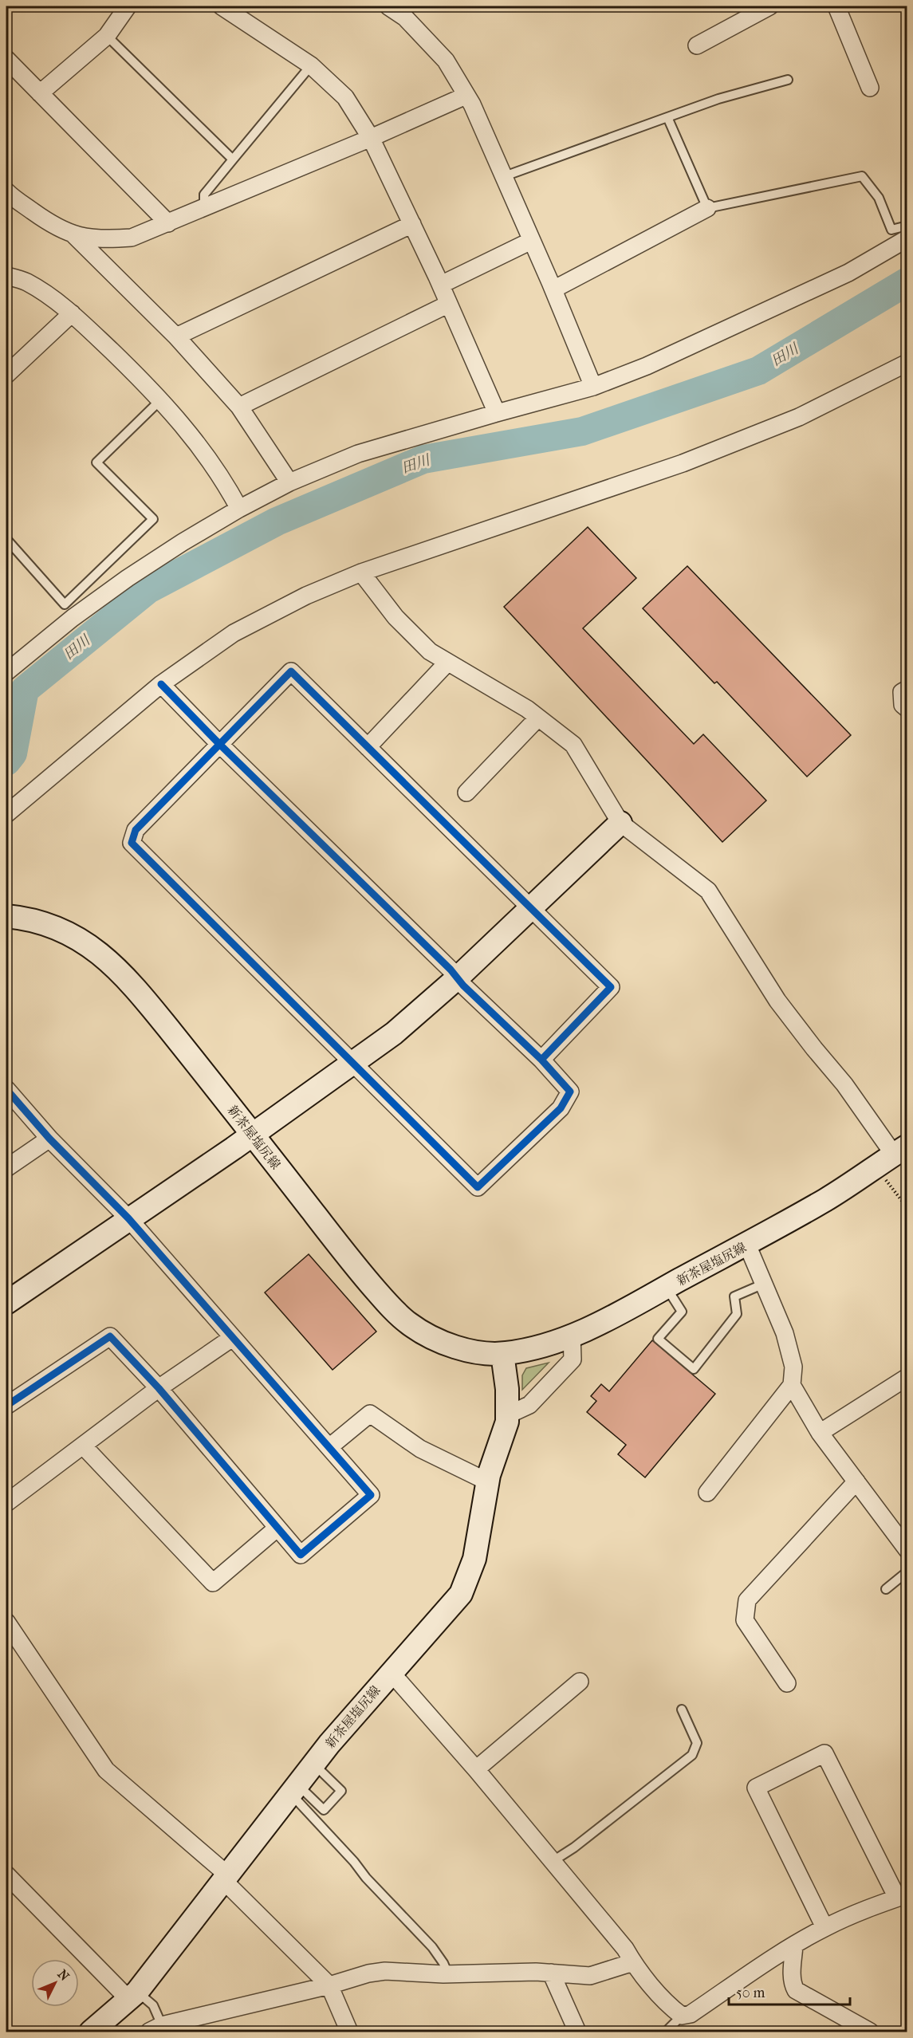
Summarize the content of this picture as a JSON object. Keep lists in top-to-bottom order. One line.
{"streets":{"main road":["新茶屋塩尻線"]},"water":["田川"],"scale_bar":"50 m","north":"top right"}
